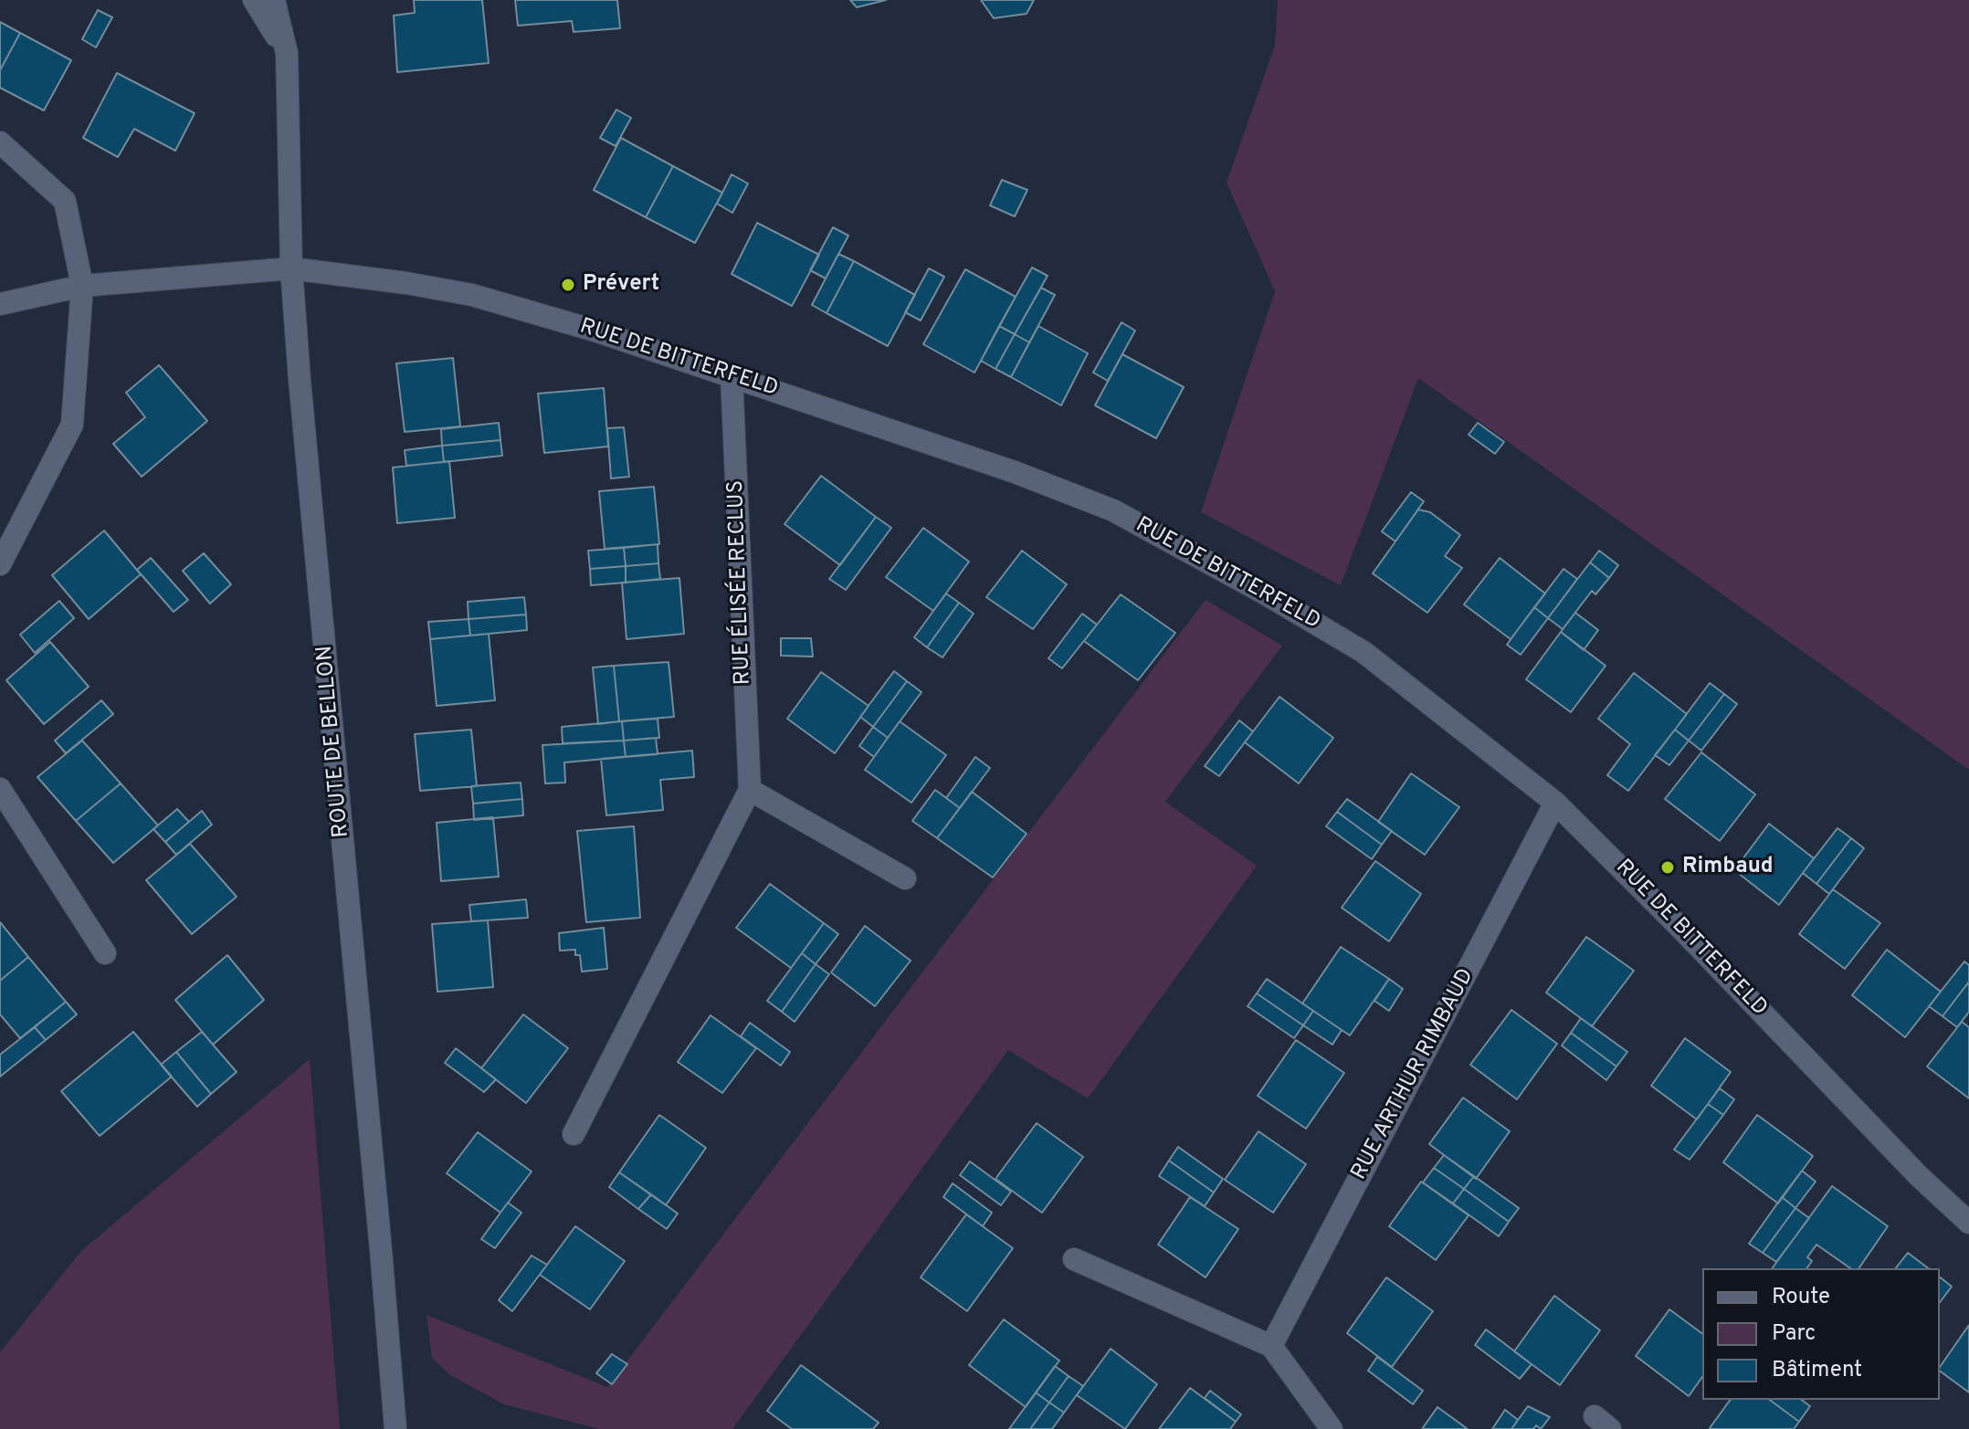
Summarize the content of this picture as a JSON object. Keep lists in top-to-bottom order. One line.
{"streets":{"street":["RUE DE BITTERFELD","RUE ÉLISÉE RECLUS","ROUTE DE BELLON","RUE ARTHUR RIMBAUD"]},"crossings":[["RUE DE BITTERFELD","RUE ÉLISÉE RECLUS"],["RUE DE BITTERFELD","ROUTE DE BELLON"],["RUE DE BITTERFELD","RUE ARTHUR RIMBAUD"]],"places":["Prévert","Rimbaud"],"legend":["Route","Parc","Bâtiment"]}
